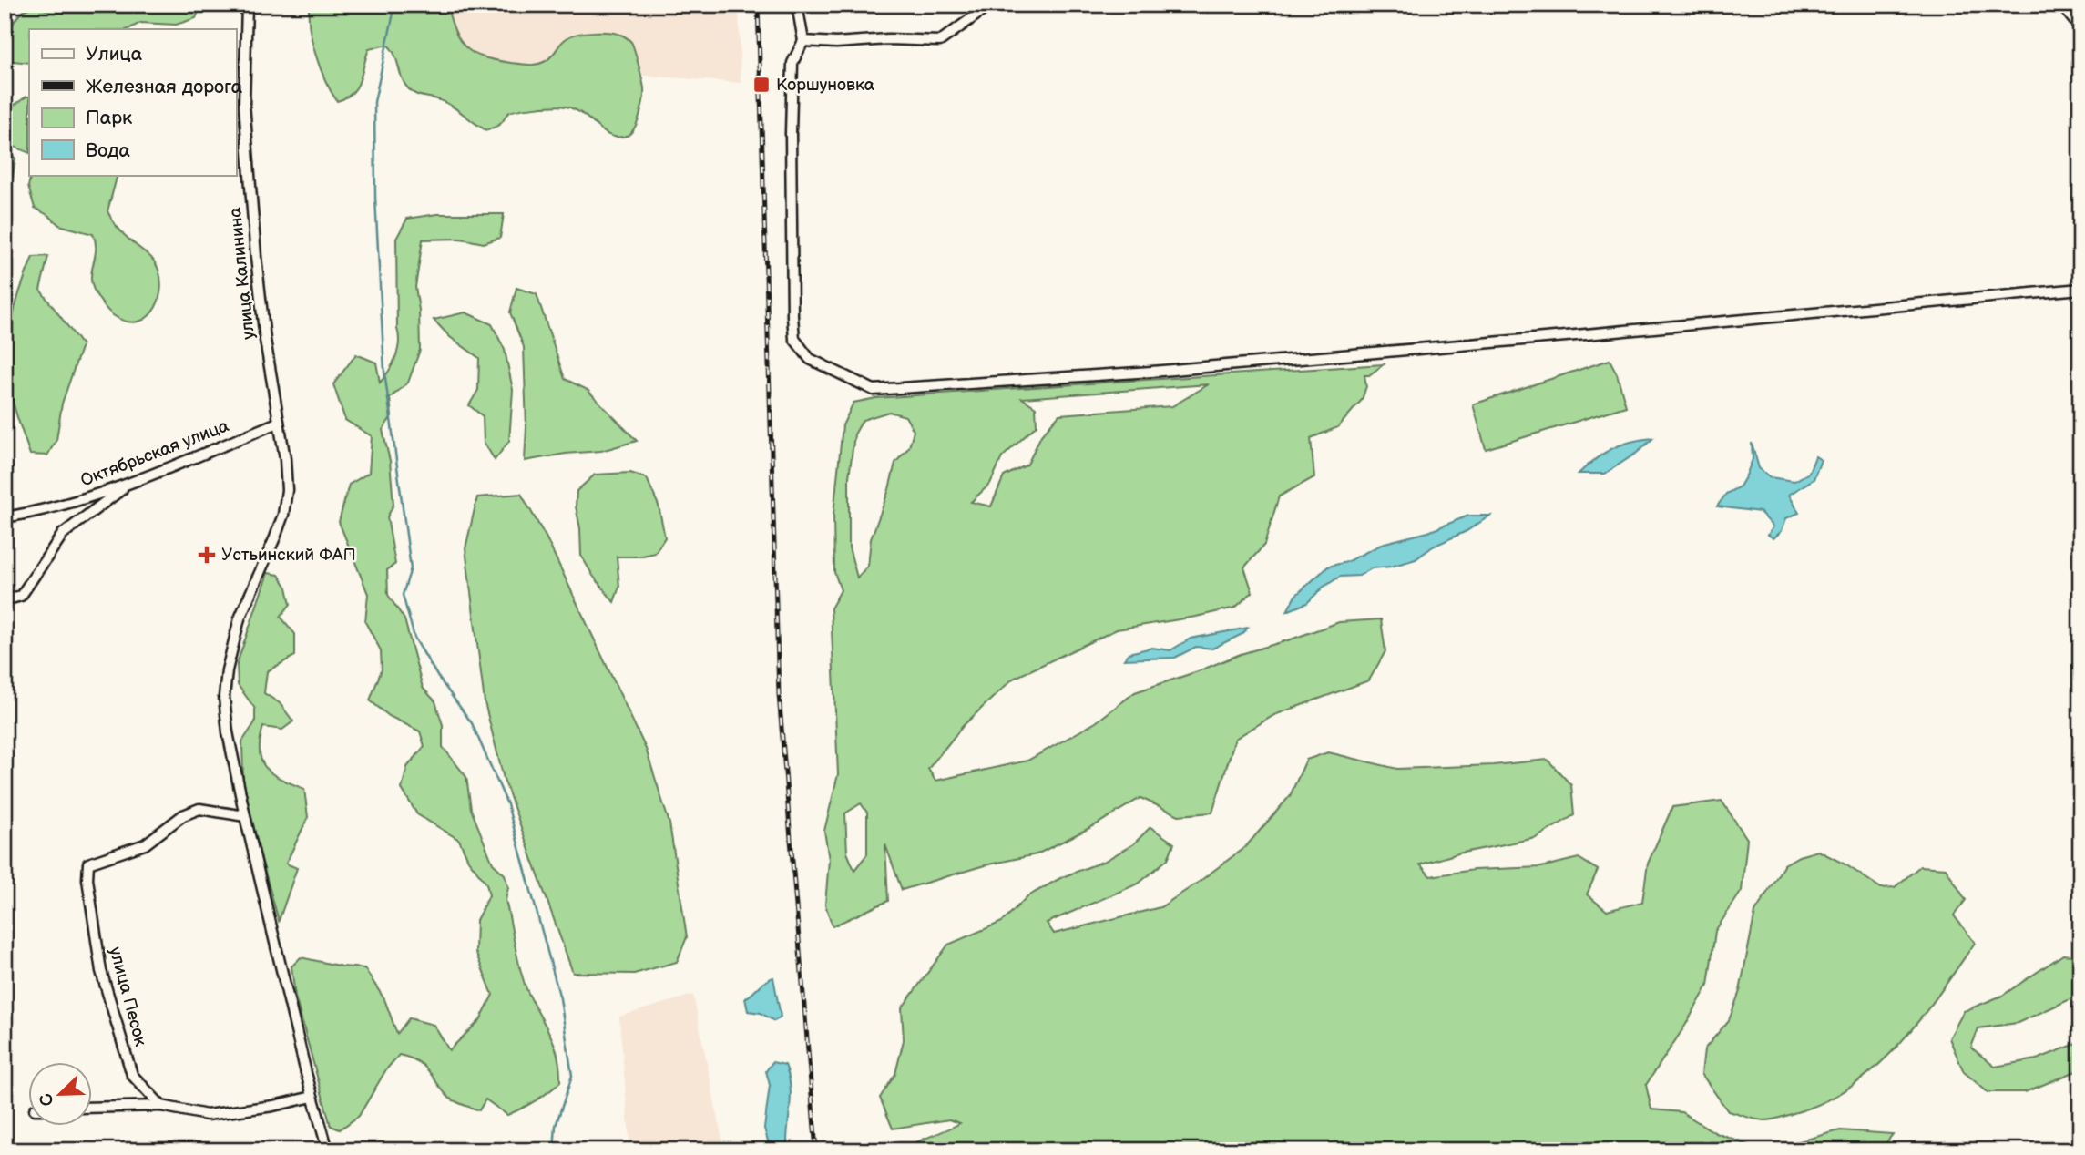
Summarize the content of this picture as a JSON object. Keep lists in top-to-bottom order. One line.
{"streets":{"street":["улица Калинина","Октябрьская улица","улица Песок"]},"crossings":[["улица Калинина","Октябрьская улица"]],"places":{"transit":["Коршуновка"],"health":["Устьинский ФАП"]},"legend":["Улица","Железная дорога","Парк","Вода"],"north":"bottom left"}
